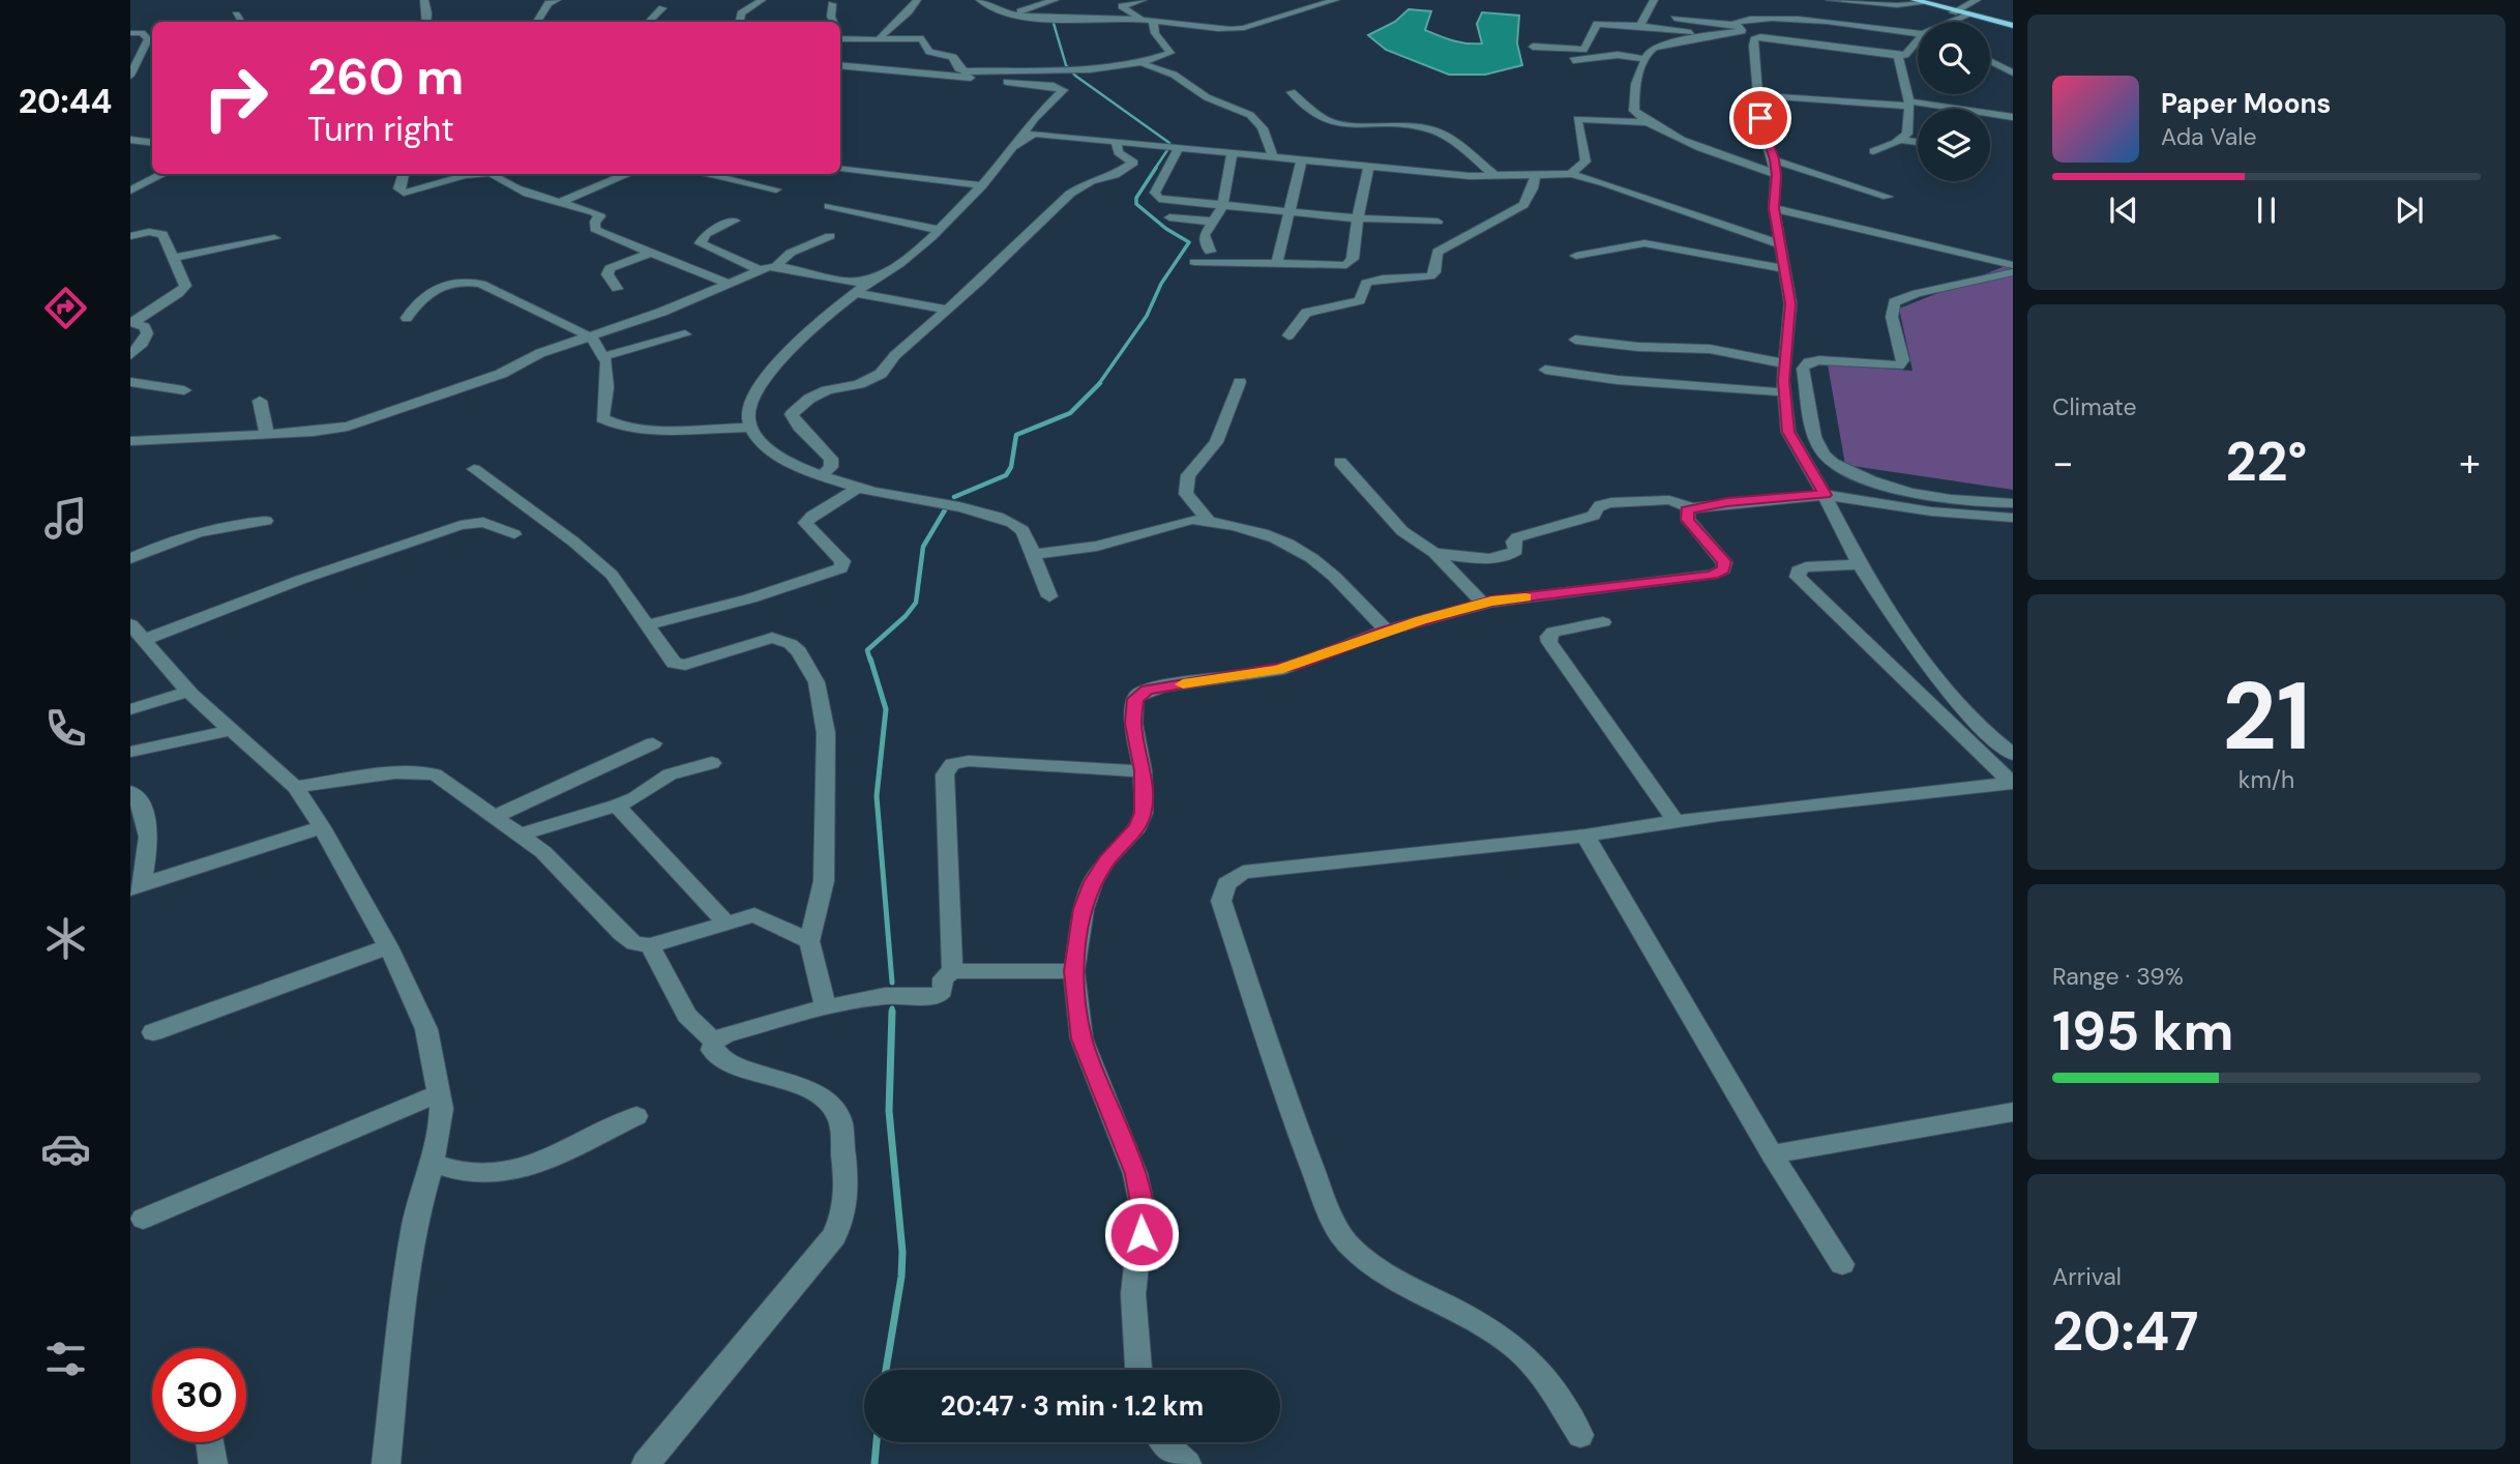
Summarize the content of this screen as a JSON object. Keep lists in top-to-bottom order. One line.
{"page":{"tabs":"20:44","turn":["260 m","Turn right"],"song":["Paper Moons","Ada Vale"],"tile":["Climate",["21","km/h"],["Range · 39%","195 km"],["Arrival","20:47"]],"heat":["−","22°","+"],"limit":"30","trip":"20:47 · 3 min · 1.2 km"}}
